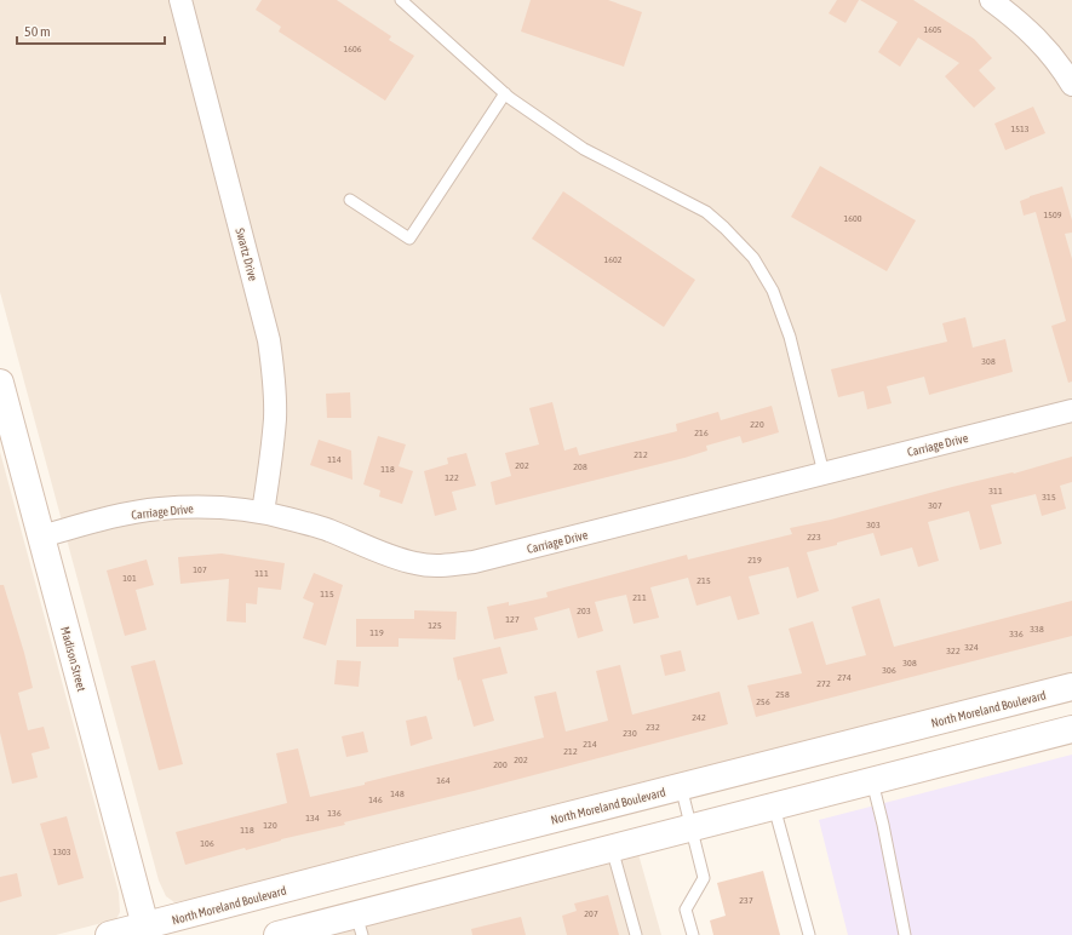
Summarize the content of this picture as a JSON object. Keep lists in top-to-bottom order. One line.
{"streets":{"street":["Swartz Drive","Carriage Drive","Madison Street","North Moreland Boulevard"]},"crossings":[["Swartz Drive","Carriage Drive"],["Carriage Drive","Madison Street"],["Madison Street","North Moreland Boulevard"]],"house_numbers":["1605","1606","1513","1509","1600","1602","308","220","216","212","114","202","208","118","122","311","315","307","303","223","219","107","111","101","215","115","211","203","127","125","338","119","336","324","322","308","306","274","272","258","256","242","232","230","214","212","202","200","164","148","146","136","134","120","118","106","1303","237","207"],"scale_bar":"50 m"}
